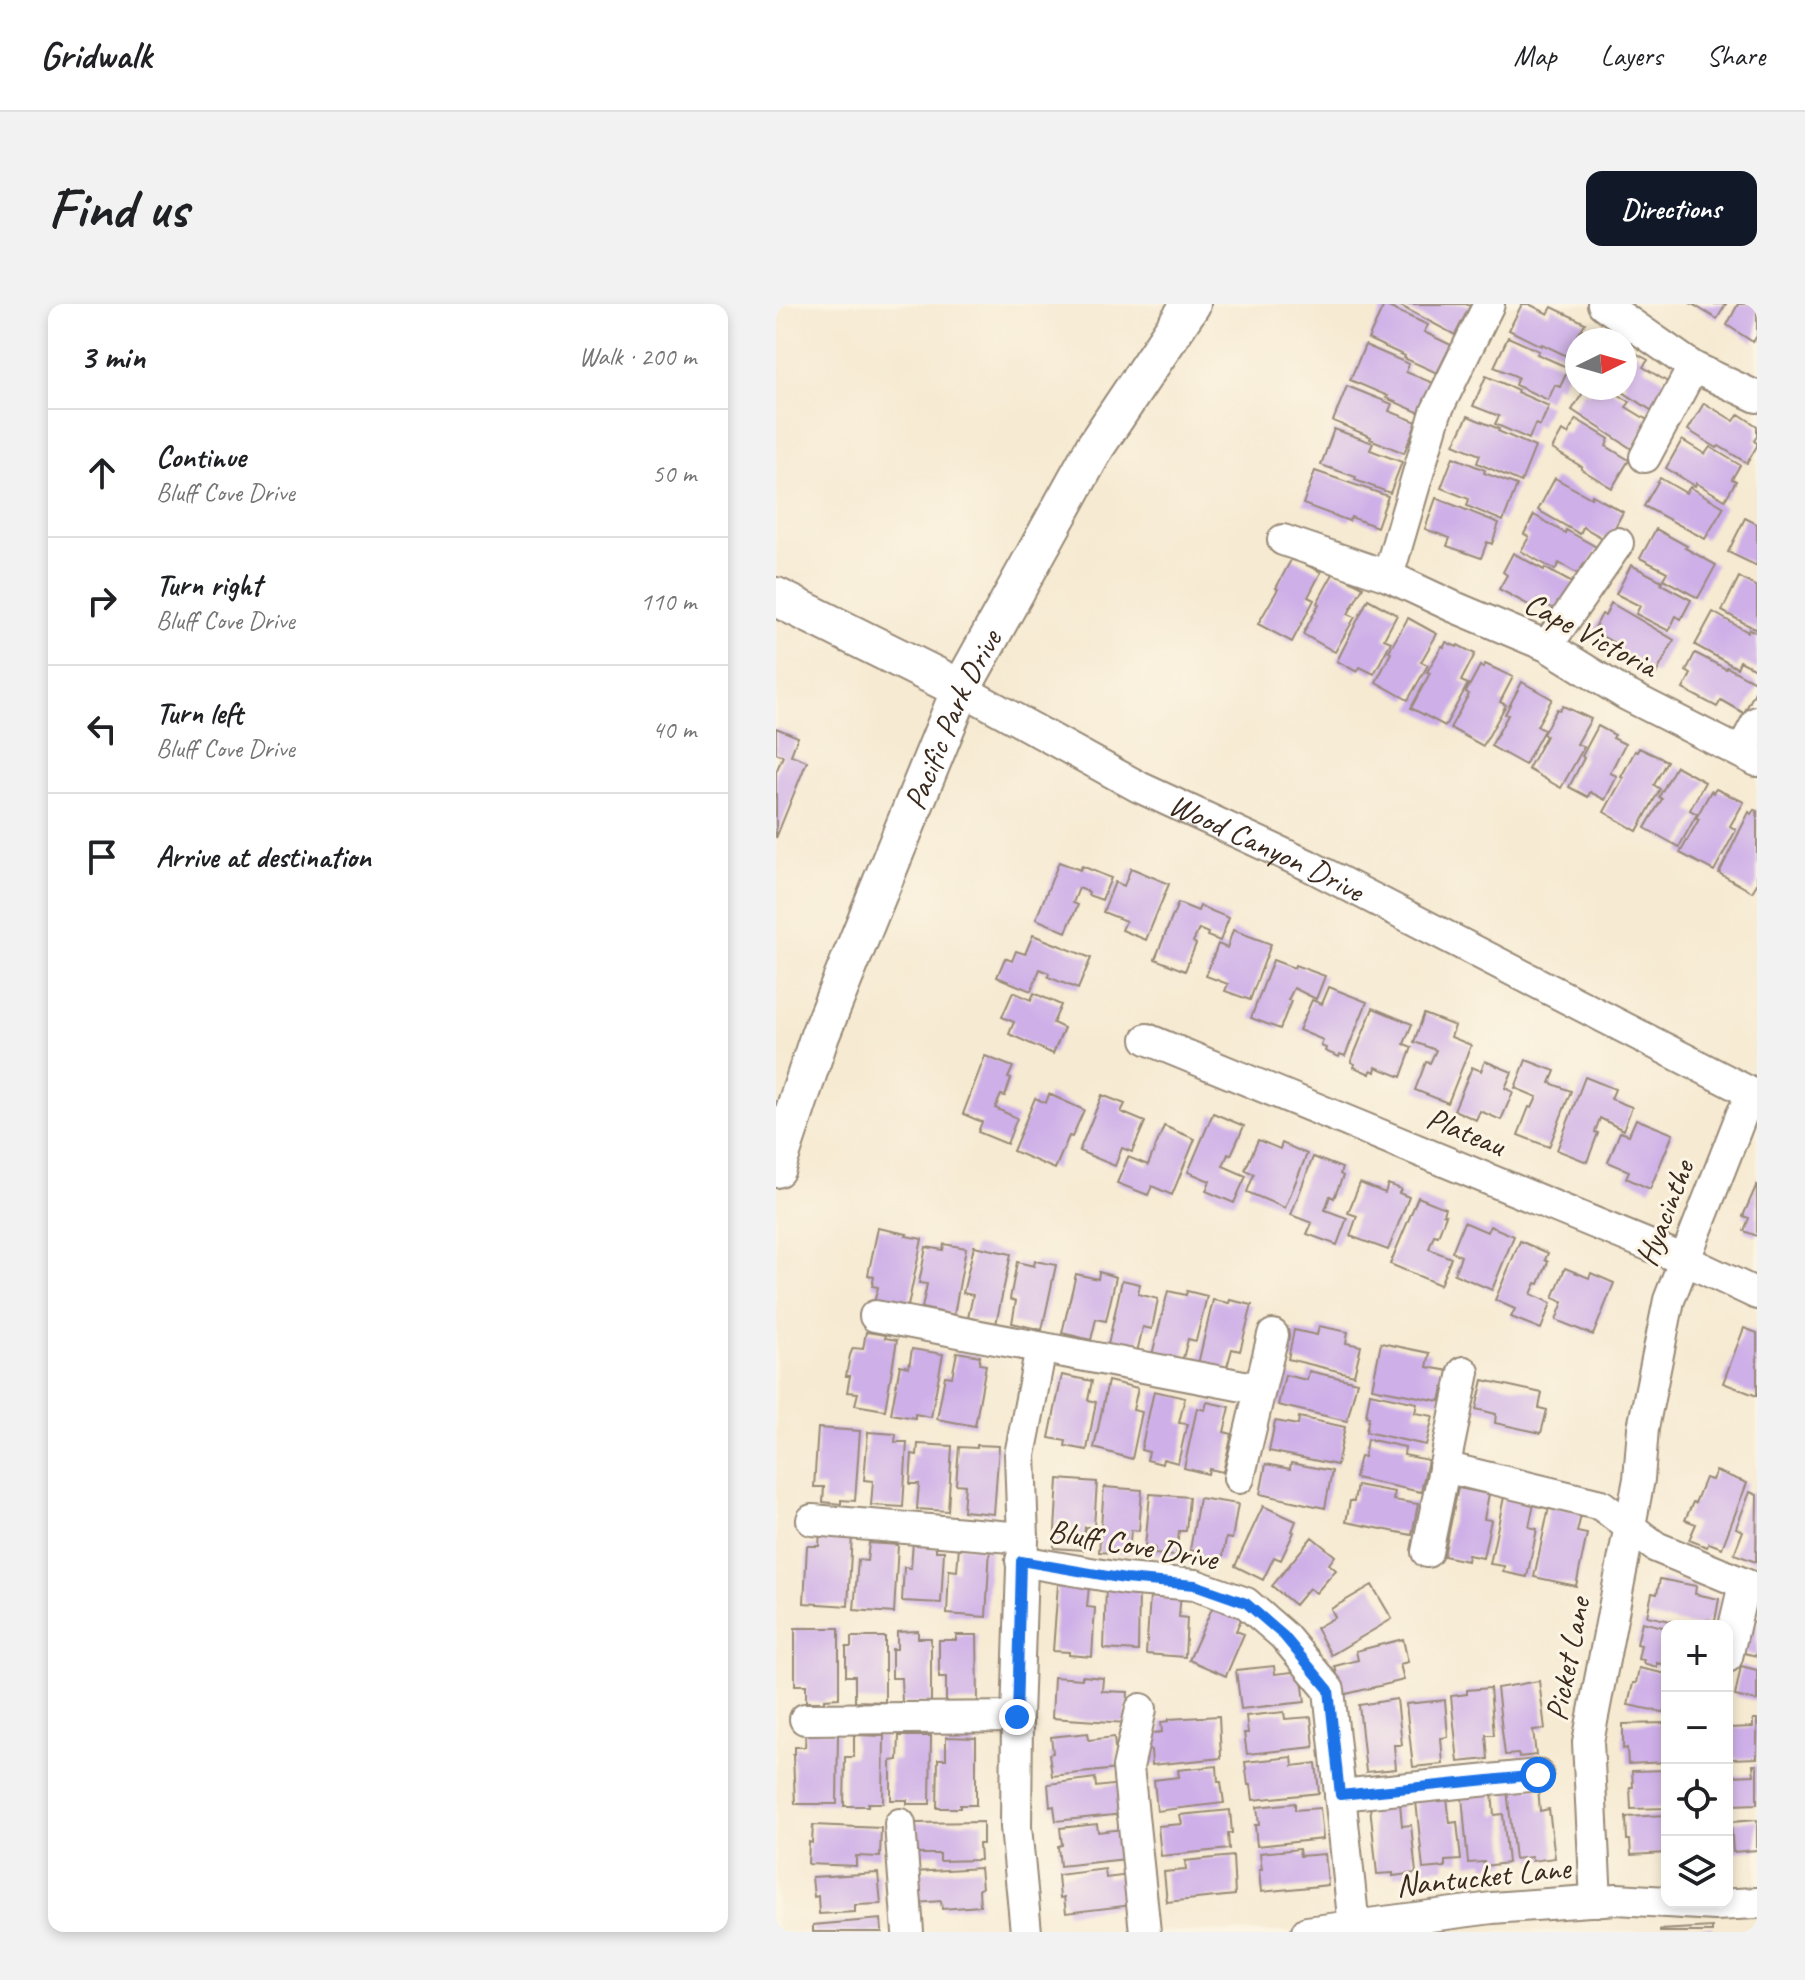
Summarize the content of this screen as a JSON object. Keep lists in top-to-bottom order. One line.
{"streets":{"main road":["Pacific Park Drive","Wood Canyon Drive"],"street":["Cape Victoria","Plateau","Hyacinthe","Bluff Cove Drive","Picket Lane","Nantucket Lane"]},"crossings":[["Pacific Park Drive","Wood Canyon Drive"],["Wood Canyon Drive","Hyacinthe"],["Plateau","Hyacinthe"],["Hyacinthe","Picket Lane"],["Bluff Cove Drive","Nantucket Lane"],["Picket Lane","Nantucket Lane"]],"north":"right","page":{"header":"Gridwalk","nav":["Map","Layers","Share"],"buttons":"Directions","title":"Find us","heading":["3 min","Walk · 200 m"],"list":[["Continue","Bluff Cove Drive","50 m"],["Turn right","Bluff Cove Drive","110 m"],["Turn left","Bluff Cove Drive","40 m"],"Arrive at destination"],"map_buttons":["+","−"]}}
